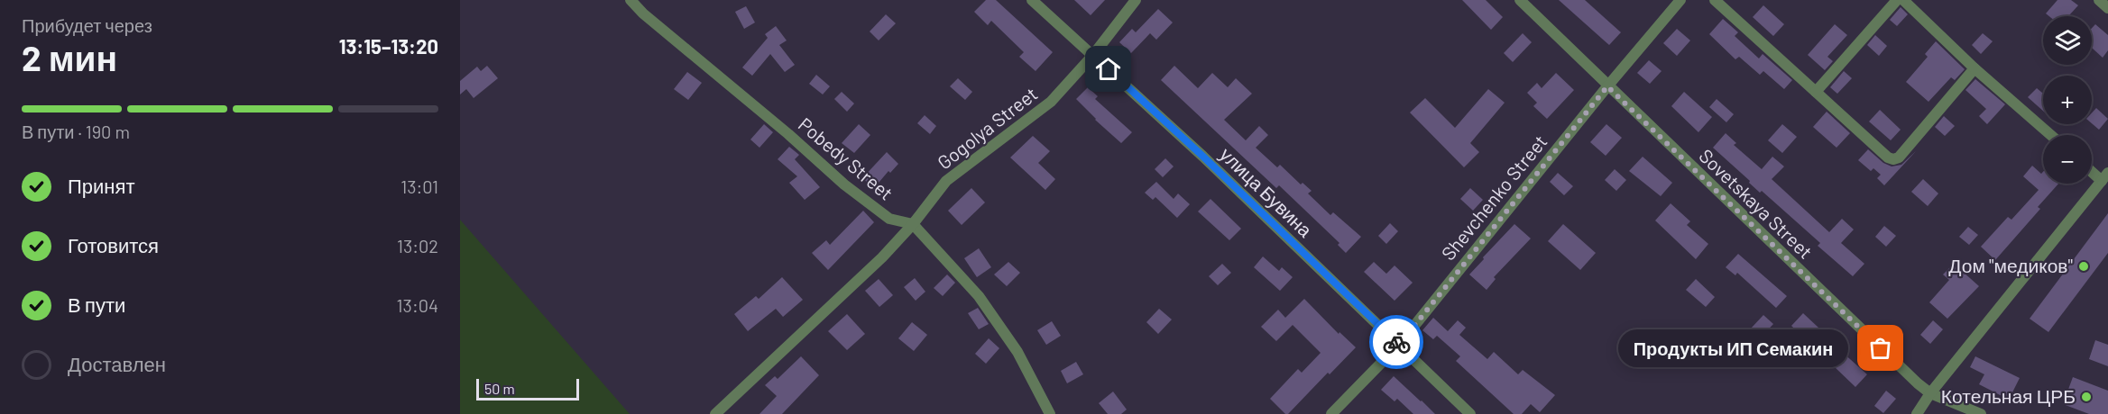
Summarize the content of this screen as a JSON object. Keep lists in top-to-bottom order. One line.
{"streets":{"street":["Gogolya Street","Pobedy Street","улица Бувина","Shevchenko Street","Sovetskaya Street"]},"crossings":[["Gogolya Street","Pobedy Street"],["Gogolya Street","улица Бувина"],["улица Бувина","Shevchenko Street"],["Shevchenko Street","Sovetskaya Street"]],"places":["Дом \"медиков\"","Продукты ИП Семакин","Котельная ЦРБ"],"scale_bar":"50 m","page":{"heading":["2 мин","Прибудет через","13:15–13:20"],"map_buttons":["+","−"],"bar":"В пути · 190 m","list":[["Принят","13:01"],["Готовится","13:02"],["В пути","13:04"],"Доставлен"],"bubble":"Продукты ИП Семакин","scale":"50 m"}}
